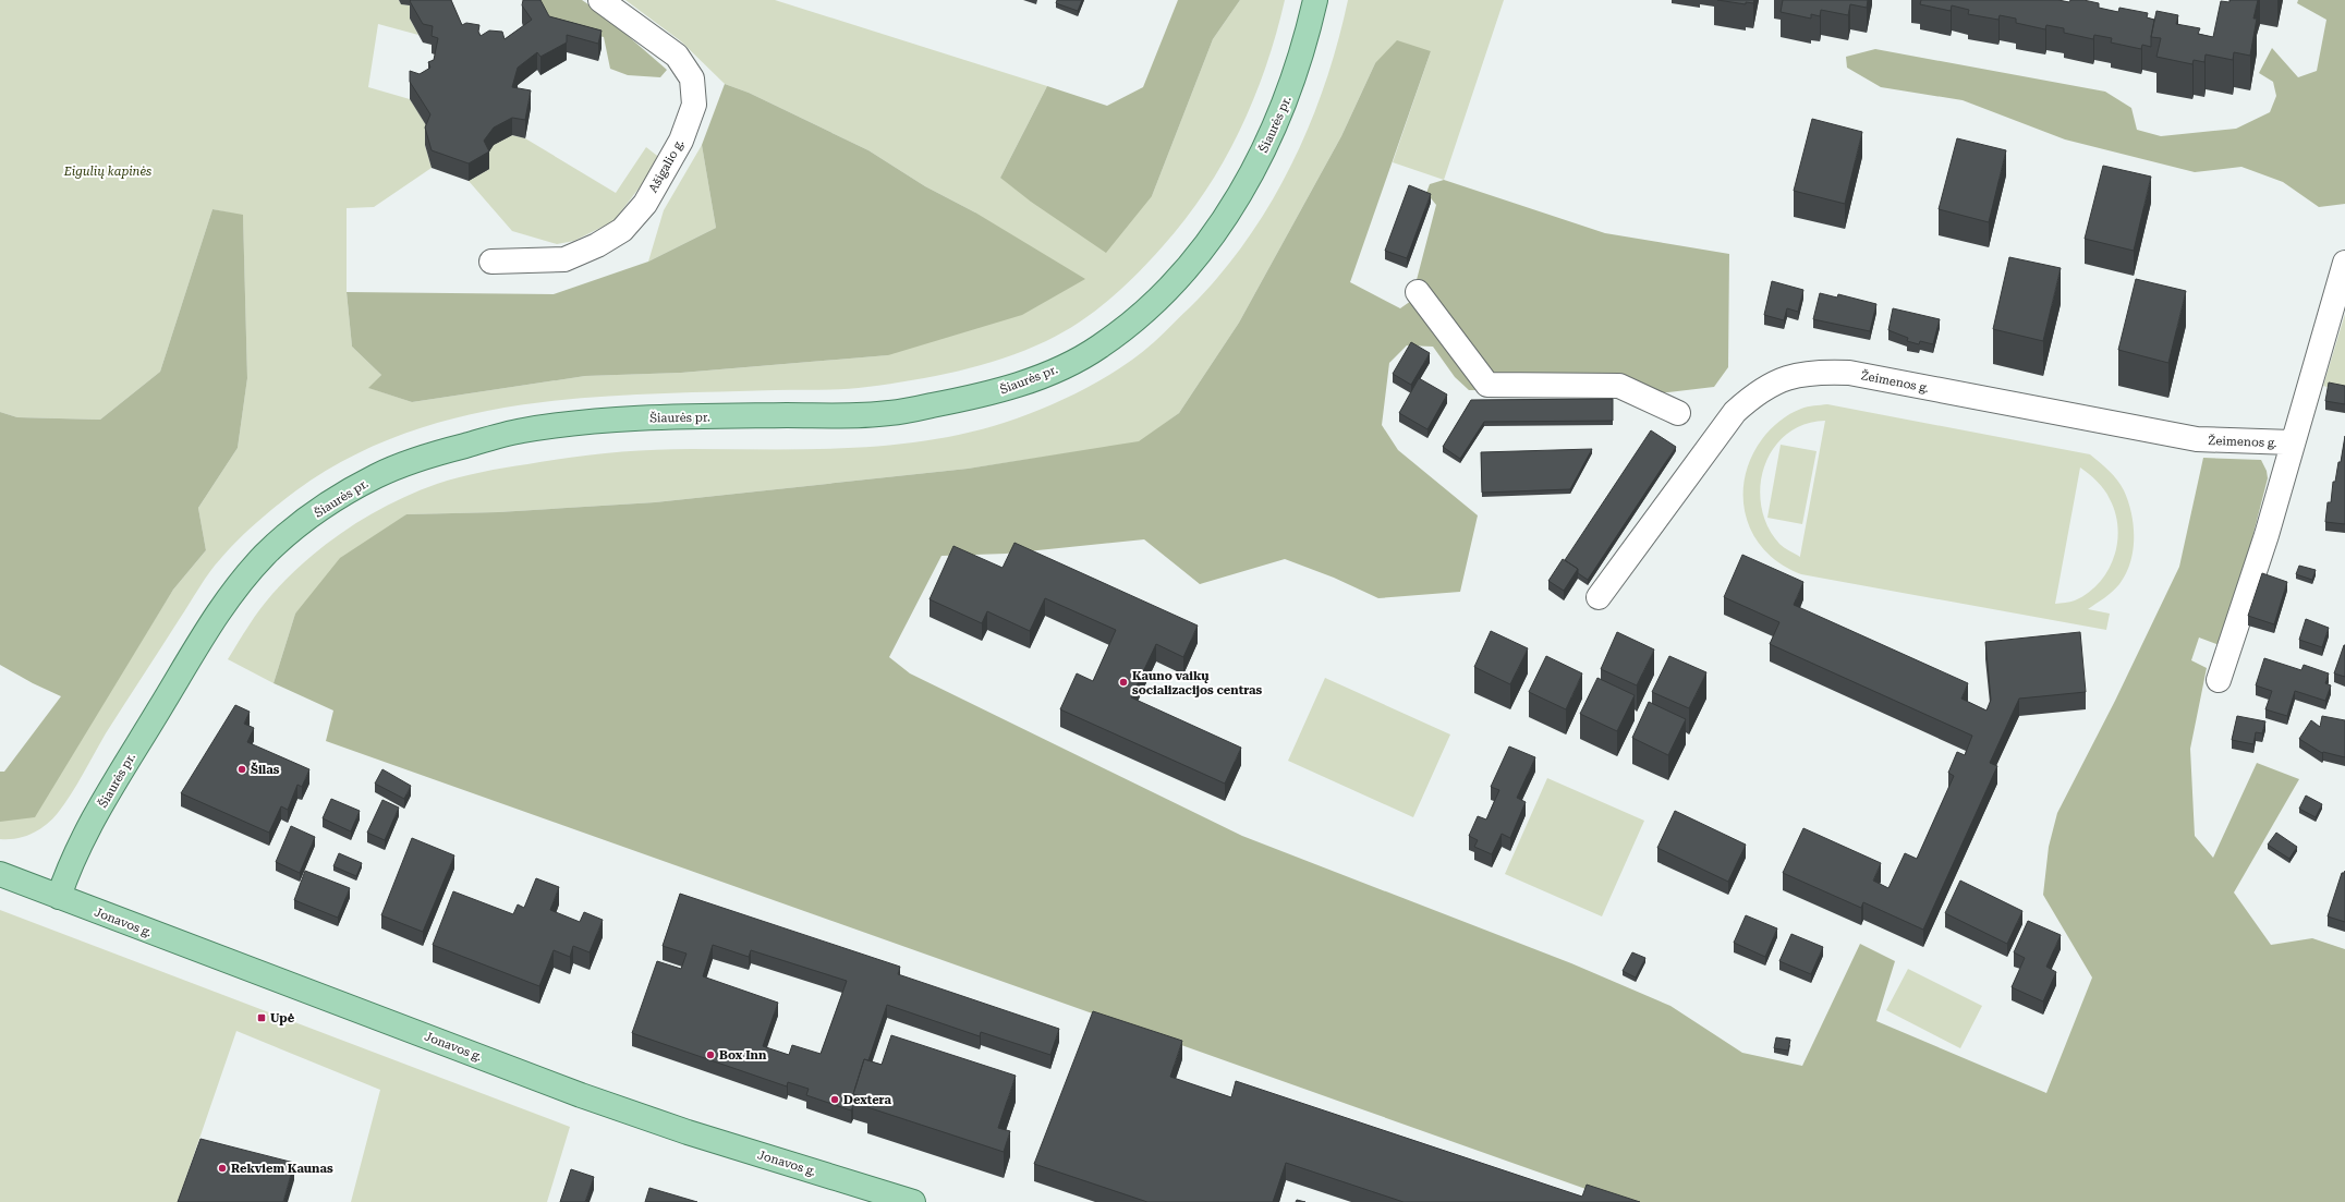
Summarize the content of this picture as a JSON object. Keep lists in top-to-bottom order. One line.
{"streets":{"main road":["Šiaurės pr.","Jonavos g."],"street":["Ašigalio g.","Žeimenos g."]},"crossings":[["Šiaurės pr.","Jonavos g."]],"parks":["Eigulių kapinės"],"places":{"other":["Kauno vaikų socializacijos centras","Šilas","Box Inn","Dextera","Rekviem Kaunas"],"transit":["Upė"]}}
